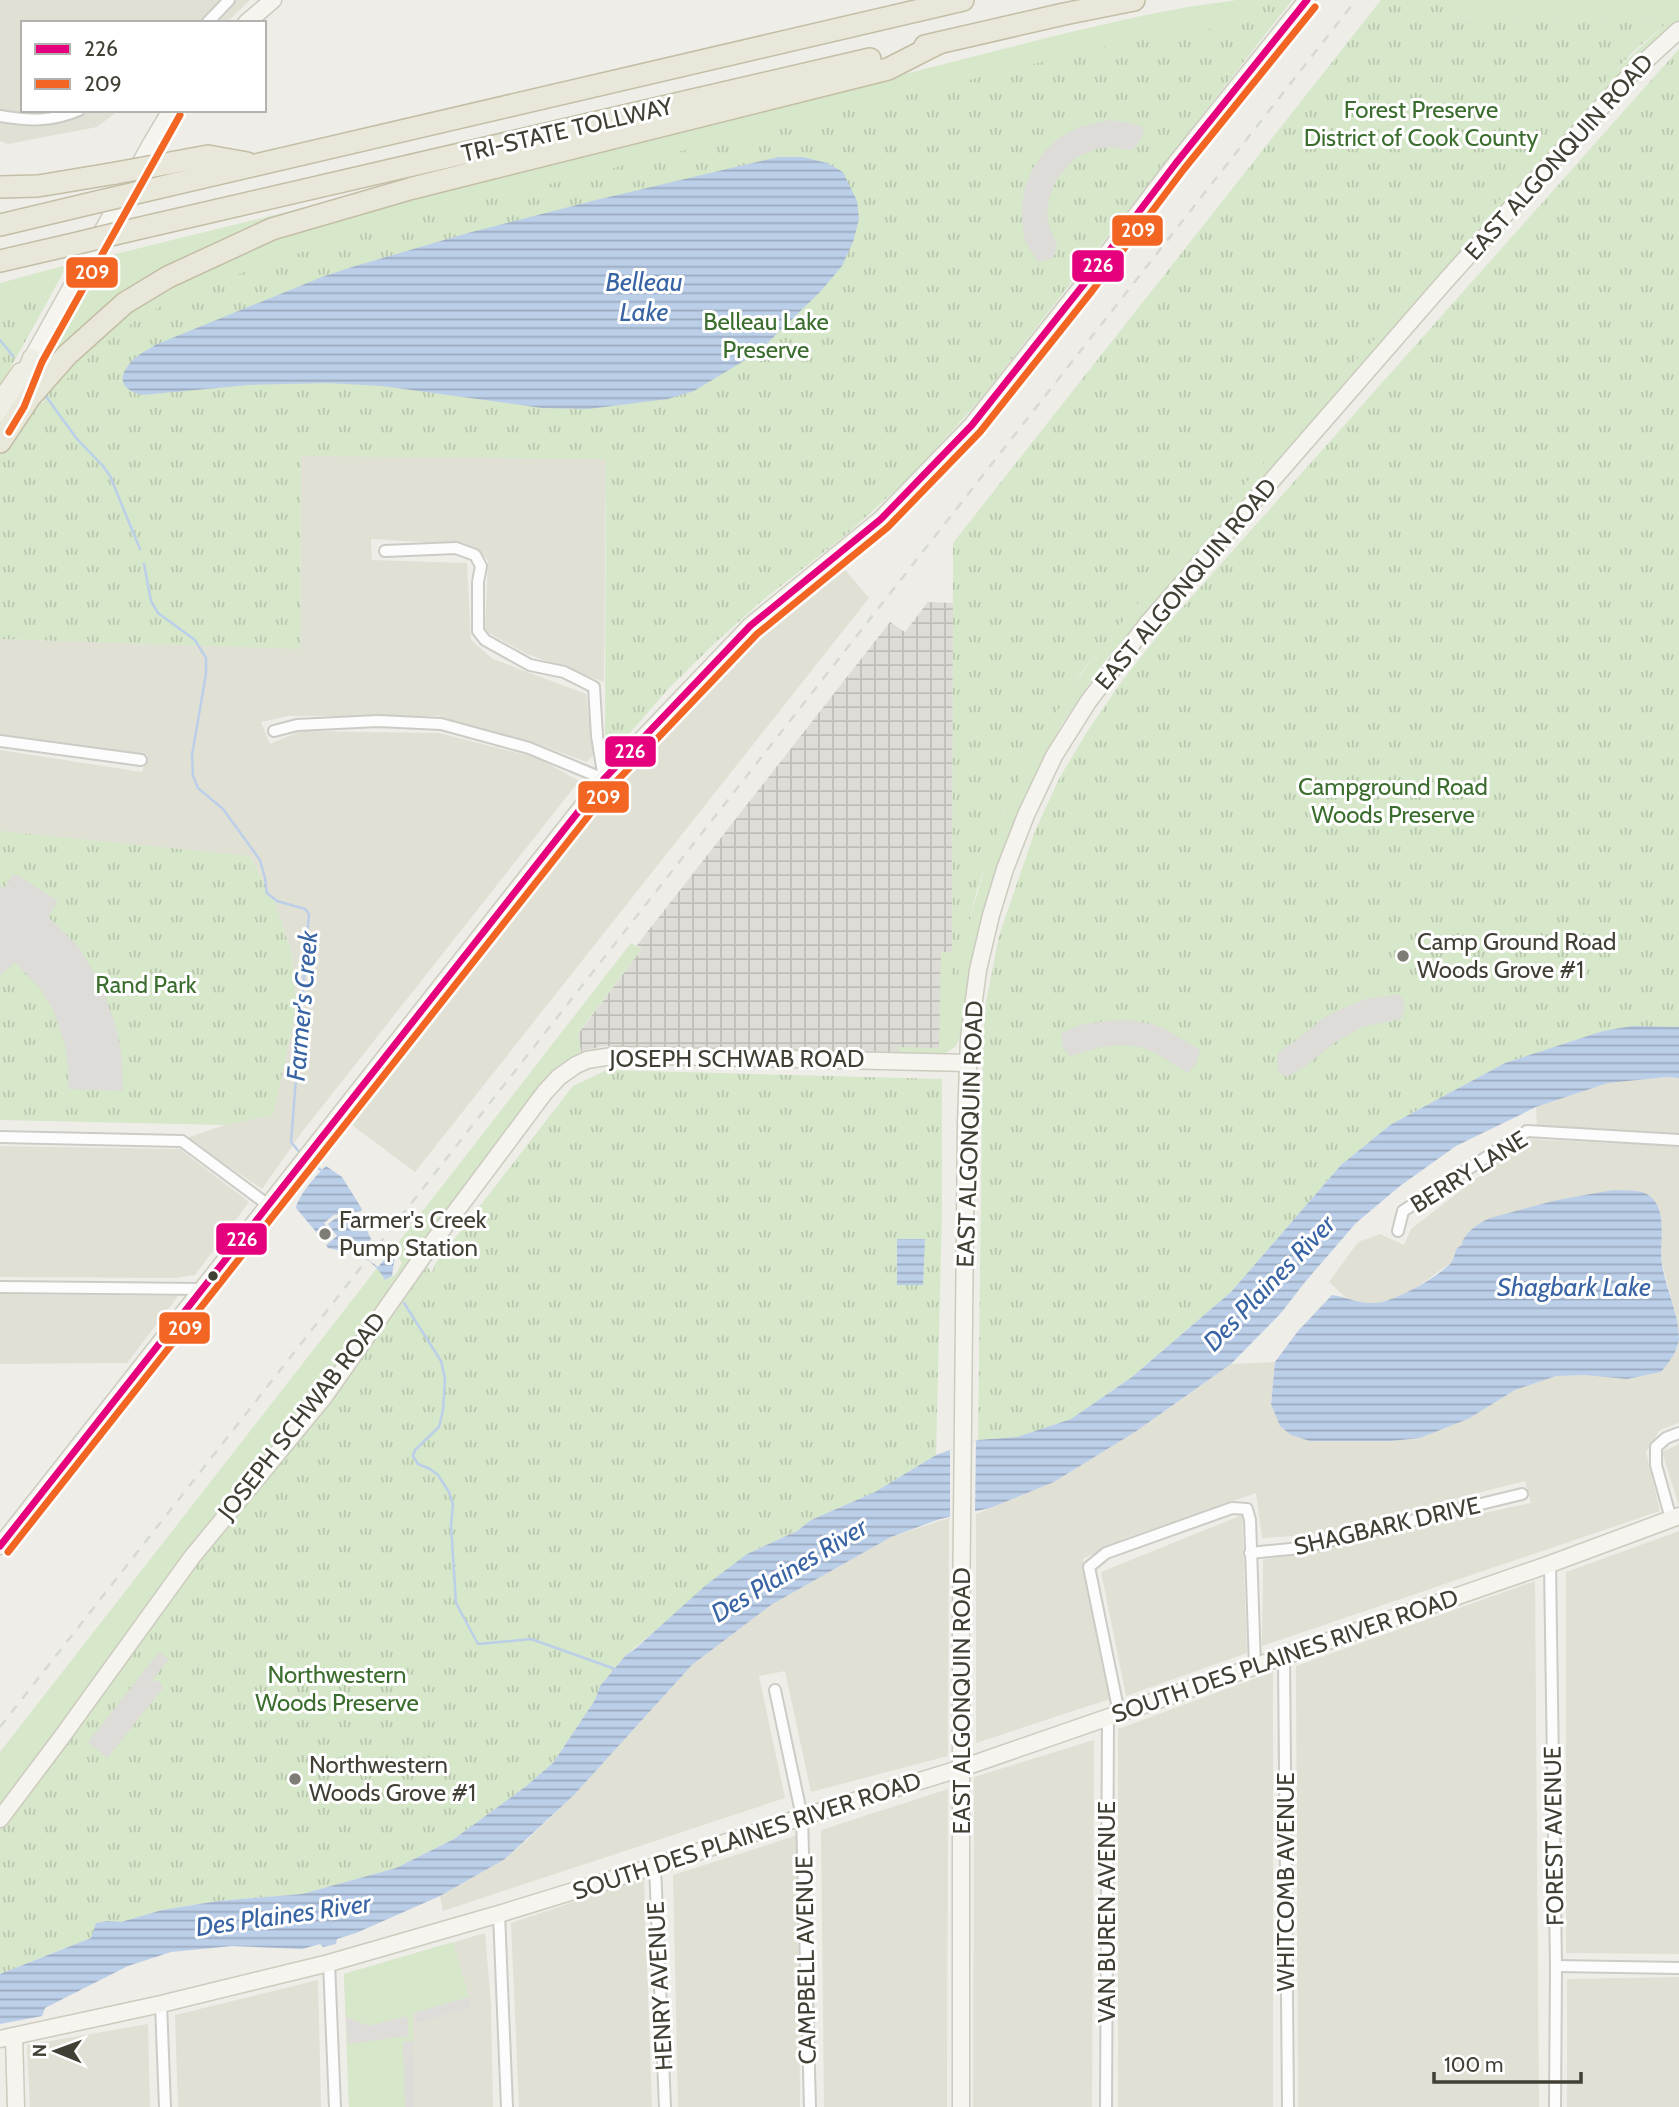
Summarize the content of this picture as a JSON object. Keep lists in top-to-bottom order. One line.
{"streets":{"highway":["TRI-STATE TOLLWAY"],"main road":["EAST ALGONQUIN ROAD","JOSEPH SCHWAB ROAD","SOUTH DES PLAINES RIVER ROAD"],"street":["BERRY LANE","SHAGBARK DRIVE","FOREST AVENUE","WHITCOMB AVENUE","VAN BUREN AVENUE","CAMPBELL AVENUE","HENRY AVENUE"]},"crossings":[["EAST ALGONQUIN ROAD","JOSEPH SCHWAB ROAD"],["EAST ALGONQUIN ROAD","SOUTH DES PLAINES RIVER ROAD"],["SHAGBARK DRIVE","VAN BUREN AVENUE"],["SOUTH DES PLAINES RIVER ROAD","FOREST AVENUE"],["SOUTH DES PLAINES RIVER ROAD","WHITCOMB AVENUE"],["SOUTH DES PLAINES RIVER ROAD","VAN BUREN AVENUE"],["SOUTH DES PLAINES RIVER ROAD","CAMPBELL AVENUE"],["SOUTH DES PLAINES RIVER ROAD","HENRY AVENUE"]],"water":["Belleau Lake","Farmer's Creek","Des Plaines River","Shagbark Lake"],"parks":["Forest Preserve District of Cook County","Belleau Lake Preserve","Campground Road Woods Preserve","Rand Park","Northwestern Woods Preserve"],"places":["Camp Ground Road Woods Grove #1","Farmer's Creek Pump Station","Northwestern Woods Grove #1"],"lines":["transit line 226","transit line 209"],"legend":["226","209"],"scale_bar":"100 m","north":"left"}
